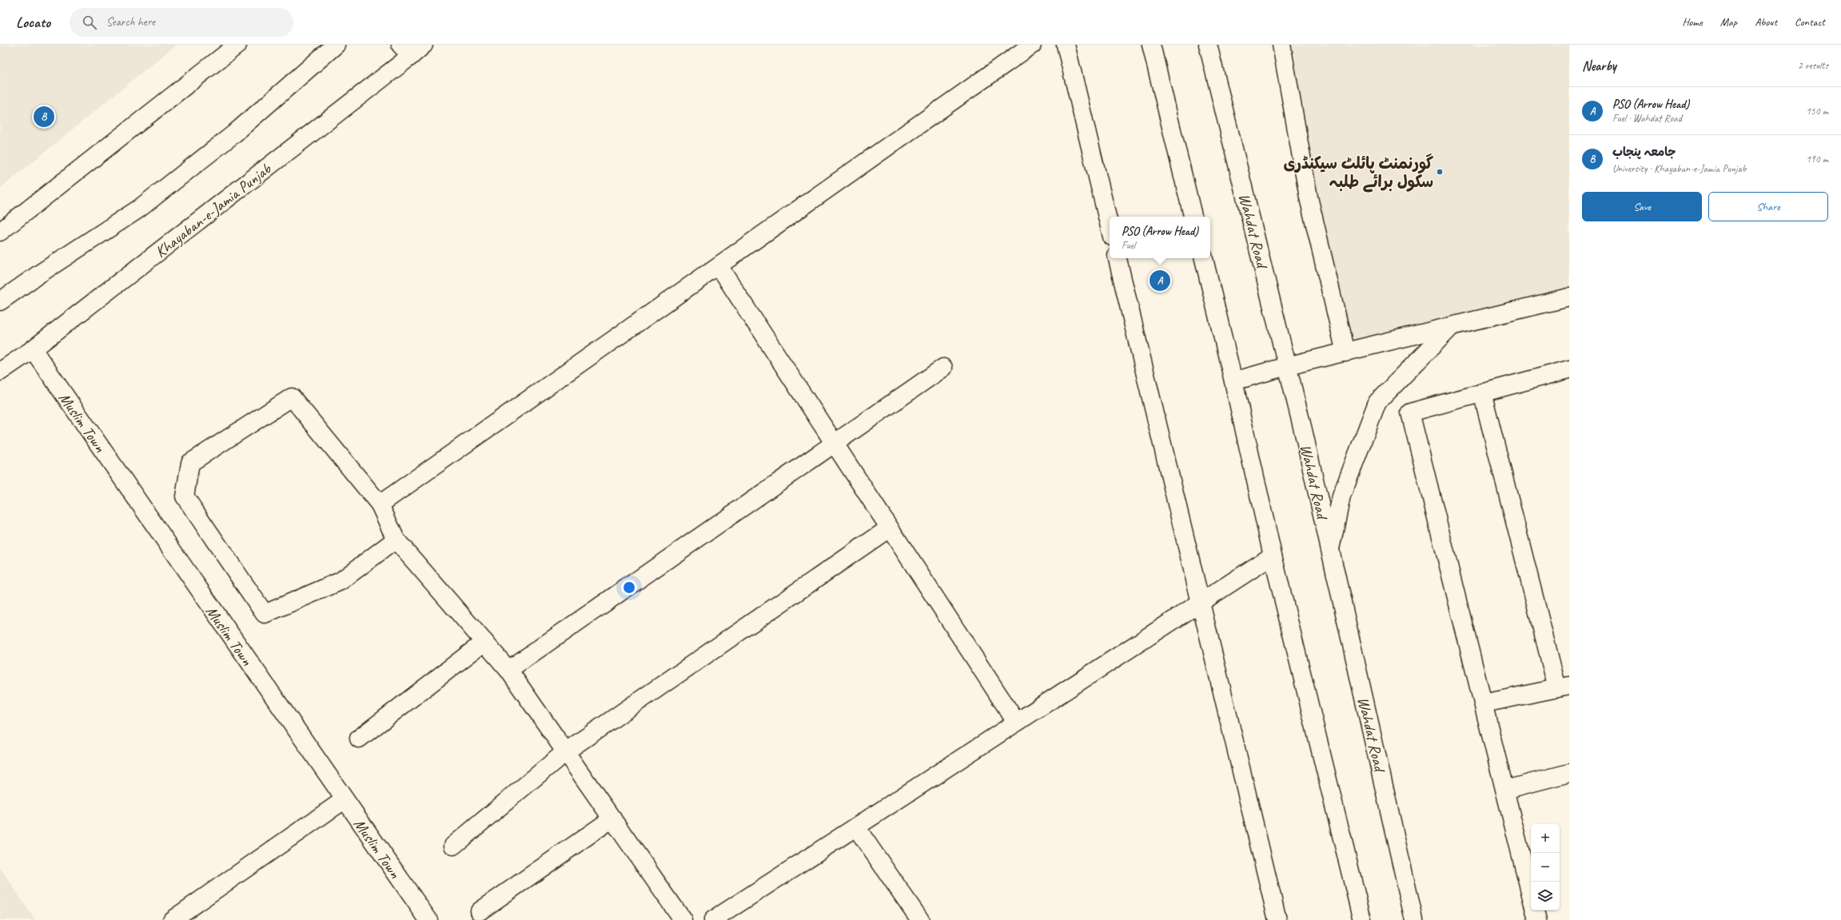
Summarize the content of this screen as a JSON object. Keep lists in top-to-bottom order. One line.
{"streets":{"street":["Khayaban-e-Jamia Punjab","Wahdat Road","Muslim Town"]},"crossings":[["Khayaban-e-Jamia Punjab","Muslim Town"]],"places":["گورنمنٹ پائلٹ سیکنڈری سکول برائے طلبہ"],"page":{"header":"Locato","search":"Search here","nav":["Home","Map","About","Contact"],"heading":["Nearby","2 results"],"list":[{"mark":"A","name":"PSO (Arrow Head)","note":"Fuel · Wahdat Road","value":"150 m"},{"mark":"B","name":"جامعہ پنجاب","note":"University · Khayaban-e-Jamia Punjab","value":"190 m"}],"pins":["B","A"],"buttons":["Save","Share"],"popup":["PSO (Arrow Head)","Fuel"],"map_buttons":["+","−"]}}
